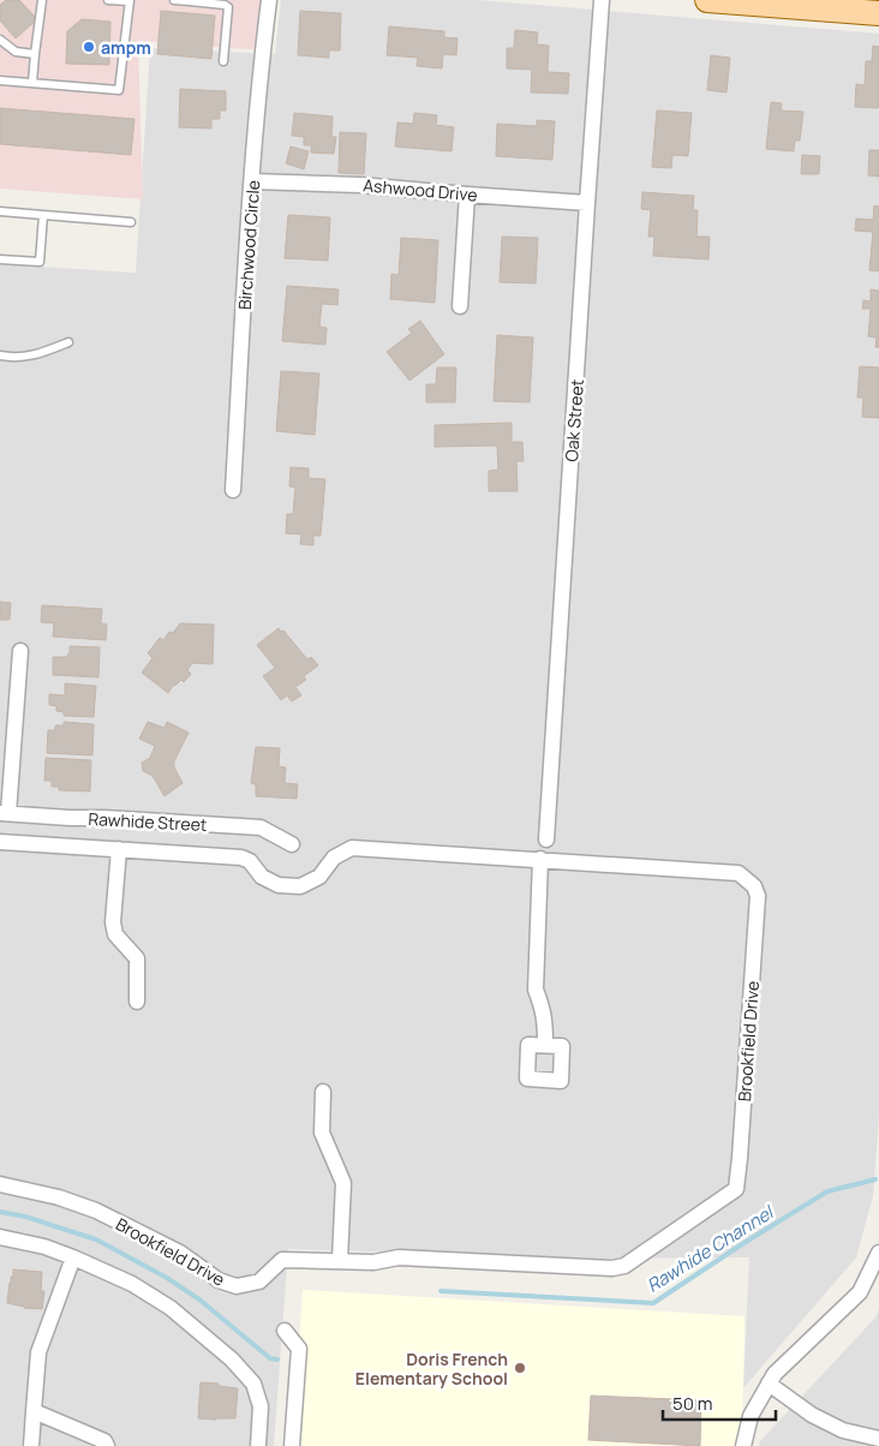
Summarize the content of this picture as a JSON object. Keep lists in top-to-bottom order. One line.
{"streets":{"street":["Ashwood Drive","Birchwood Circle","Oak Street","Rawhide Street","Brookfield Drive"]},"crossings":[["Ashwood Drive","Birchwood Circle"],["Ashwood Drive","Oak Street"]],"water":["Rawhide Channel"],"places":["ampm","Doris French Elementary School"],"scale_bar":"50 m"}
